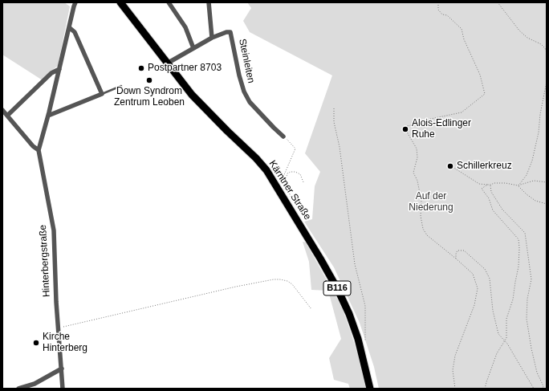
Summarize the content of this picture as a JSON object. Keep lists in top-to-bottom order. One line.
{"streets":{"main road":["Kärntner Straße","B116"],"street":["Steinleiten","Hinterbergstraße"]},"crossings":[["Steinleiten","Kärntner Straße"]],"parks":["Auf der Niederung"],"places":["Postpartner 8703","Down Syndrom Zentrum Leoben","Alois-Edlinger Ruhe","Schillerkreuz","Kirche Hinterberg"]}
